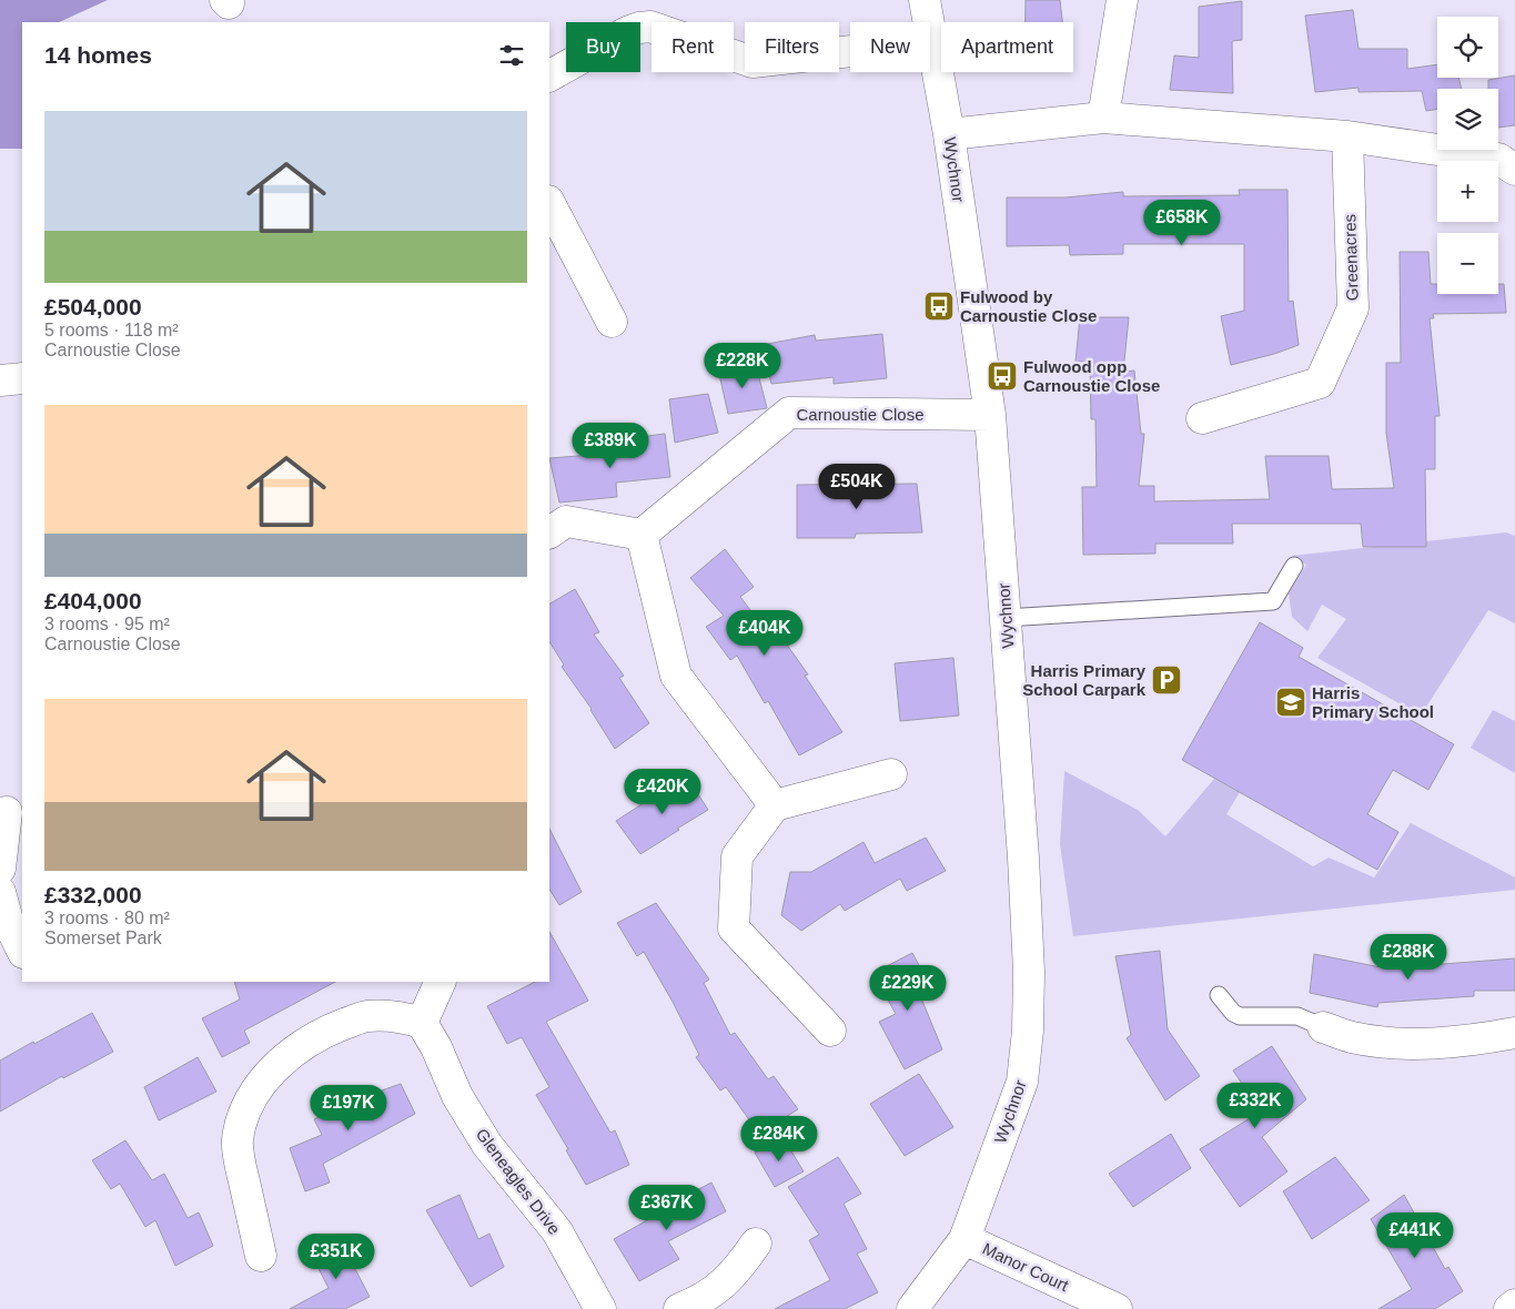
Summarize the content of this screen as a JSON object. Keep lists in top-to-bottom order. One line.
{"streets":{"street":["Wychnor","Greenacres","Carnoustie Close","Gleneagles Drive","Manor Court"]},"crossings":[["Wychnor","Carnoustie Close"],["Wychnor","Manor Court"]],"places":{"bus stop":["Fulwood by Carnoustie Close","Fulwood opp Carnoustie Close"],"parking":["Harris Primary School Carpark"],"school or university":["Harris Primary School"]},"page":{"map_buttons":["+","−"],"chip":["Buy","Rent","Filters","New","Apartment"],"heading":"14 homes","list":[{"name":"£504,000","note":"5 rooms · 118 m² · Carnoustie Close"},{"name":"£404,000","note":"3 rooms · 95 m² · Carnoustie Close"},{"name":"£332,000","note":"3 rooms · 80 m² · Somerset Park"}],"price":["£658K","£228K","£389K","£504K","£404K","£420K","£288K","£229K","£332K","£197K","£284K","£367K","£441K","£351K"]}}
